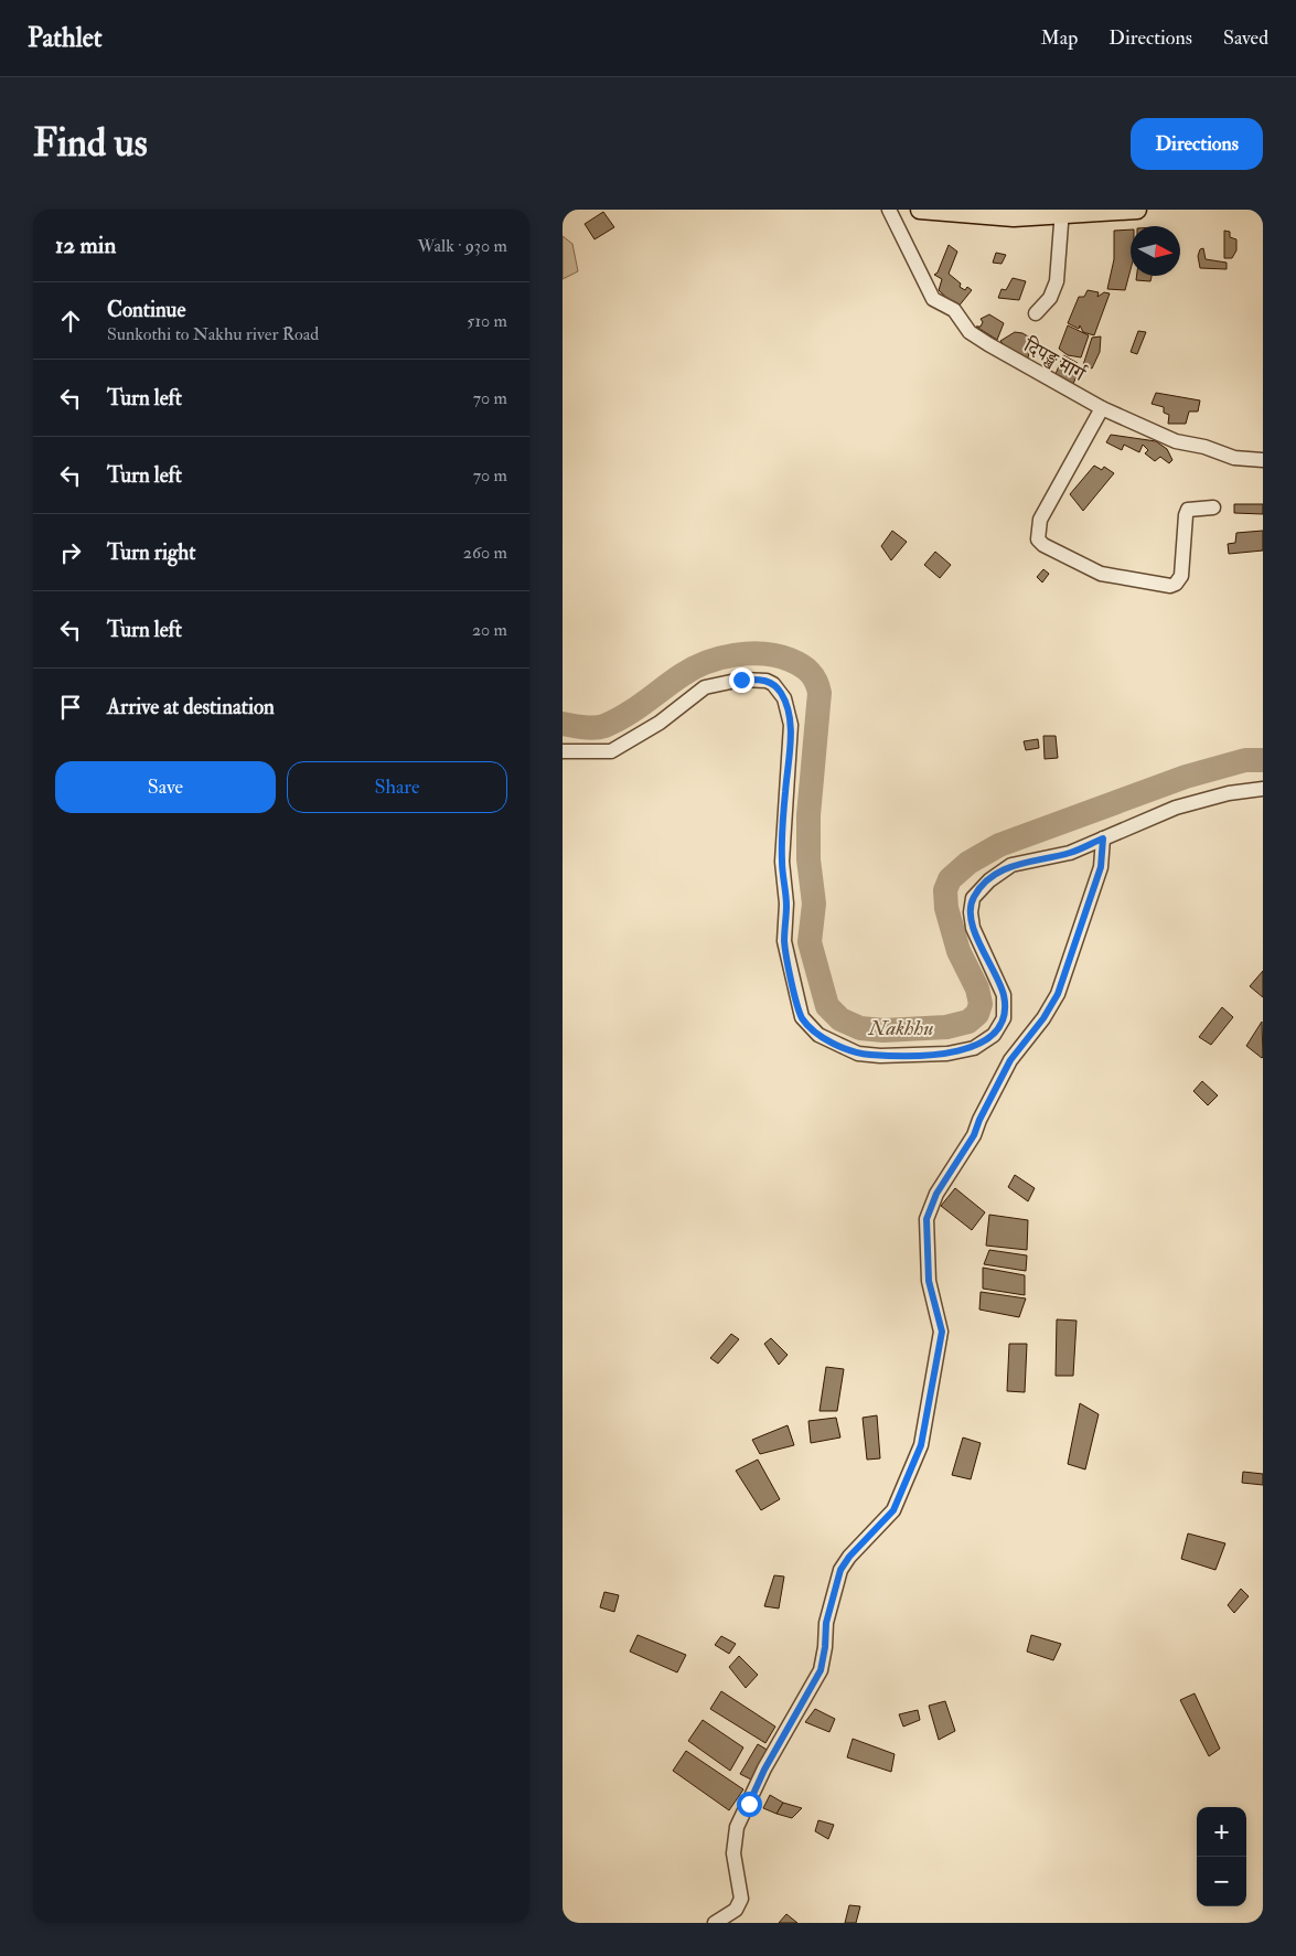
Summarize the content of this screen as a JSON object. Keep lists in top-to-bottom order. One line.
{"streets":{"street":["दिपङ्ख मार्ग"]},"water":["Nakhhu"],"north":"right","page":{"header":"Pathlet","nav":["Map","Directions","Saved"],"buttons":["Directions",["Save","Share"]],"title":"Find us","heading":["12 min","Walk · 930 m"],"list":[["Continue","Sunkothi to Nakhu river Road","510 m"],["Turn left","70 m"],["Turn left","70 m"],["Turn right","260 m"],["Turn left","20 m"],"Arrive at destination"],"map_buttons":["+","−"]}}
